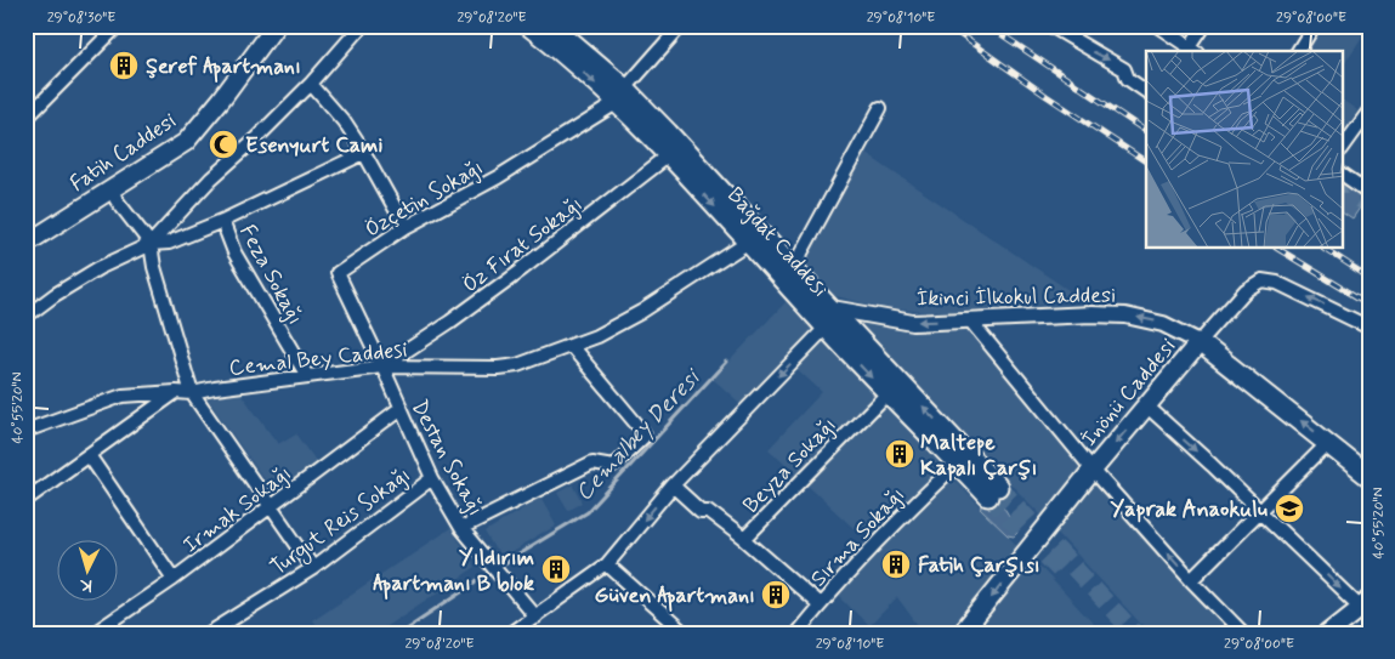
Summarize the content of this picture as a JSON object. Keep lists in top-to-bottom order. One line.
{"streets":{"main road":["Fatih Caddesi","Bağdat Caddesi","İkinci İlkokul Caddesi","İnönü Caddesi"],"street":["Özçetin Sokağı","Öz Fırat Sokağı","Feza Sokağı","Cemal Bey Caddesi","Destan Sokağı","Beyza Sokağı","Irmak Sokağı","Turgut Reis Sokağı","Sırma Sokağı"]},"crossings":[["Özçetin Sokağı","Bağdat Caddesi"],["Özçetin Sokağı","Öz Fırat Sokağı"],["Özçetin Sokağı","Cemal Bey Caddesi"],["Özçetin Sokağı","Destan Sokağı"],["Bağdat Caddesi","Öz Fırat Sokağı"],["Bağdat Caddesi","İkinci İlkokul Caddesi"],["Bağdat Caddesi","Cemal Bey Caddesi"],["Öz Fırat Sokağı","Cemal Bey Caddesi"],["Öz Fırat Sokağı","Destan Sokağı"],["Feza Sokağı","Cemal Bey Caddesi"],["İkinci İlkokul Caddesi","İnönü Caddesi"],["Cemal Bey Caddesi","Destan Sokağı"],["Destan Sokağı","Irmak Sokağı"],["Destan Sokağı","Turgut Reis Sokağı"],["Beyza Sokağı","Sırma Sokağı"]],"one_way":["İkinci İlkokul Caddesi","İnönü Caddesi"],"water":["Cemalbey Deresi"],"places":{"building":["Şeref Apartmanı","Maltepe Kapalı Çarşı","Fatih Çarşısı","Yıldırım Apartmanı B blok","Güven Apartmanı"],"mosque":["Esenyurt Cami"],"school or university":["Yaprak Anaokulu"]},"north":"bottom","coordinates":["29°08'30\"E","29°08'20\"E","29°08'10\"E","29°08'00\"E","40°55'20\"N"]}
